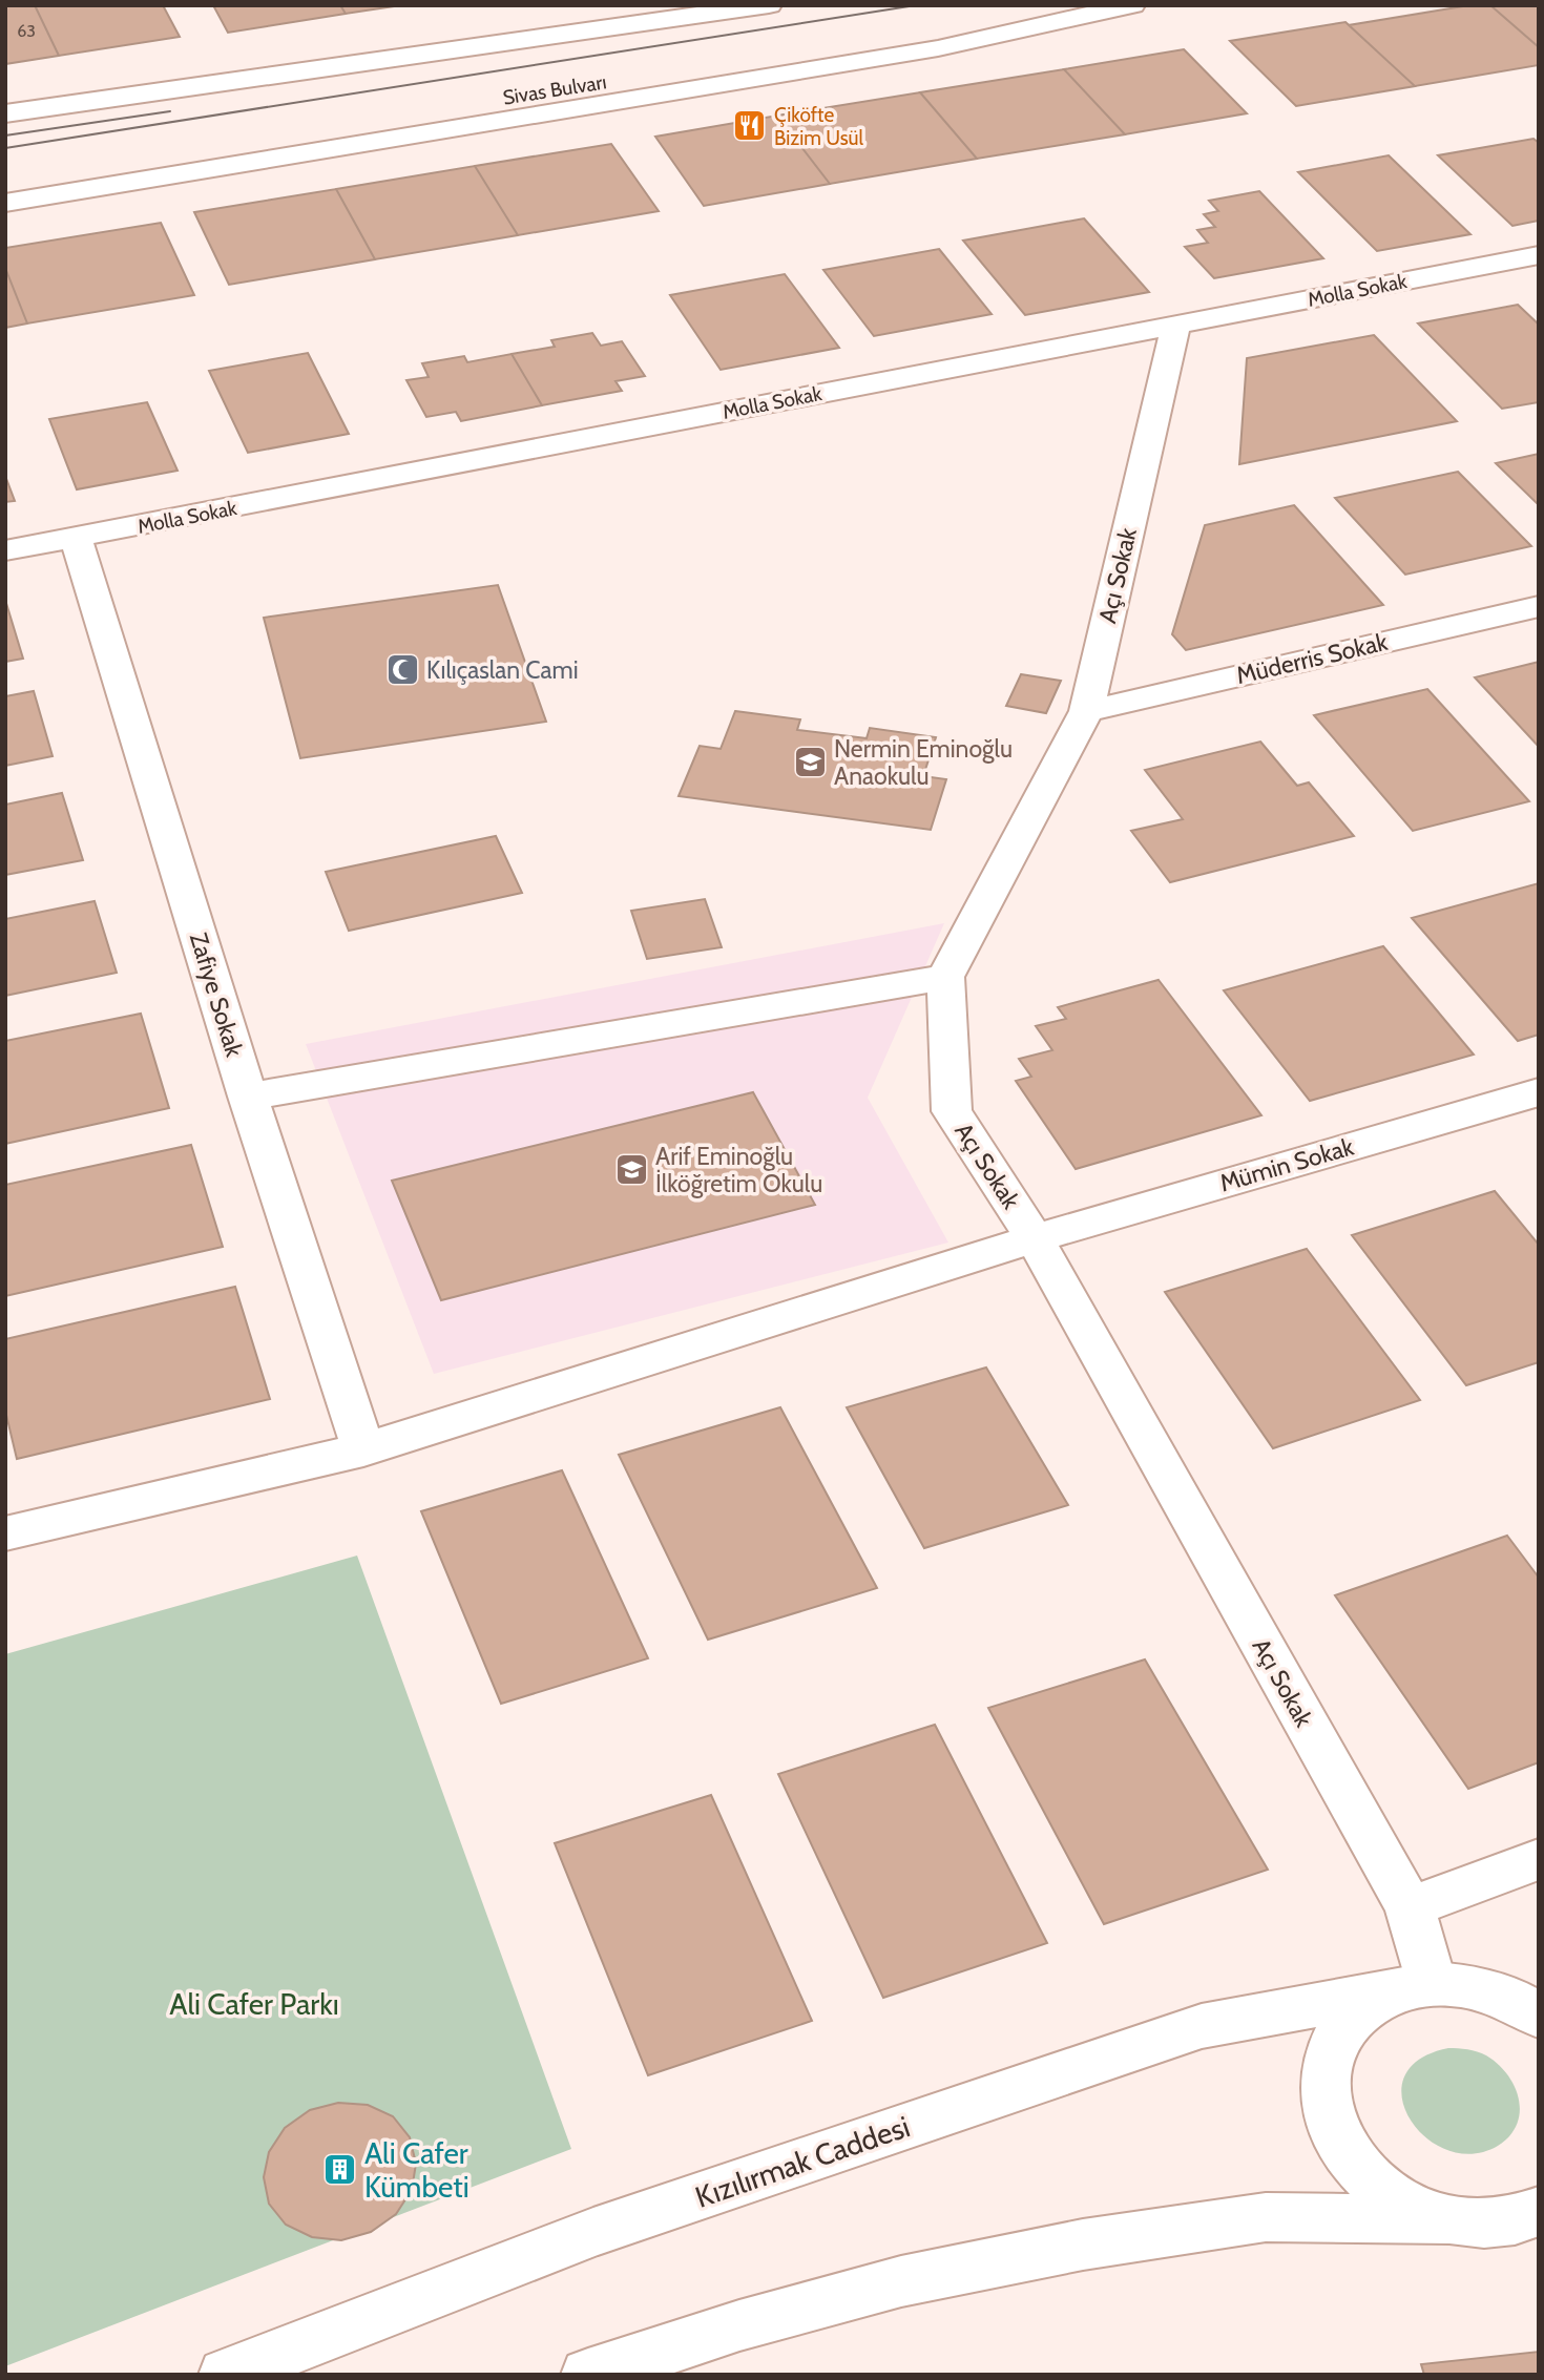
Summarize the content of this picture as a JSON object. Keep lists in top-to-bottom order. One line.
{"streets":{"main road":["Sivas Bulvarı","Molla Sokak","Açı Sokak","Müderris Sokak","Zafiye Sokak","Mümin Sokak","Kızılırmak Caddesi"]},"crossings":[["Molla Sokak","Açı Sokak"],["Molla Sokak","Zafiye Sokak"],["Açı Sokak","Müderris Sokak"],["Açı Sokak","Mümin Sokak"],["Açı Sokak","Kızılırmak Caddesi"],["Zafiye Sokak","Mümin Sokak"]],"parks":["Ali Cafer Parkı"],"places":{"restaurant":["Çiköfte Bizim Usül"],"mosque":["Kılıçaslan Cami"],"school or university":["Nermin Eminoğlu Anaokulu","Arif Eminoğlu İlköğretim Okulu"],"building":["Ali Cafer Kümbeti"]},"house_numbers":["63"]}
